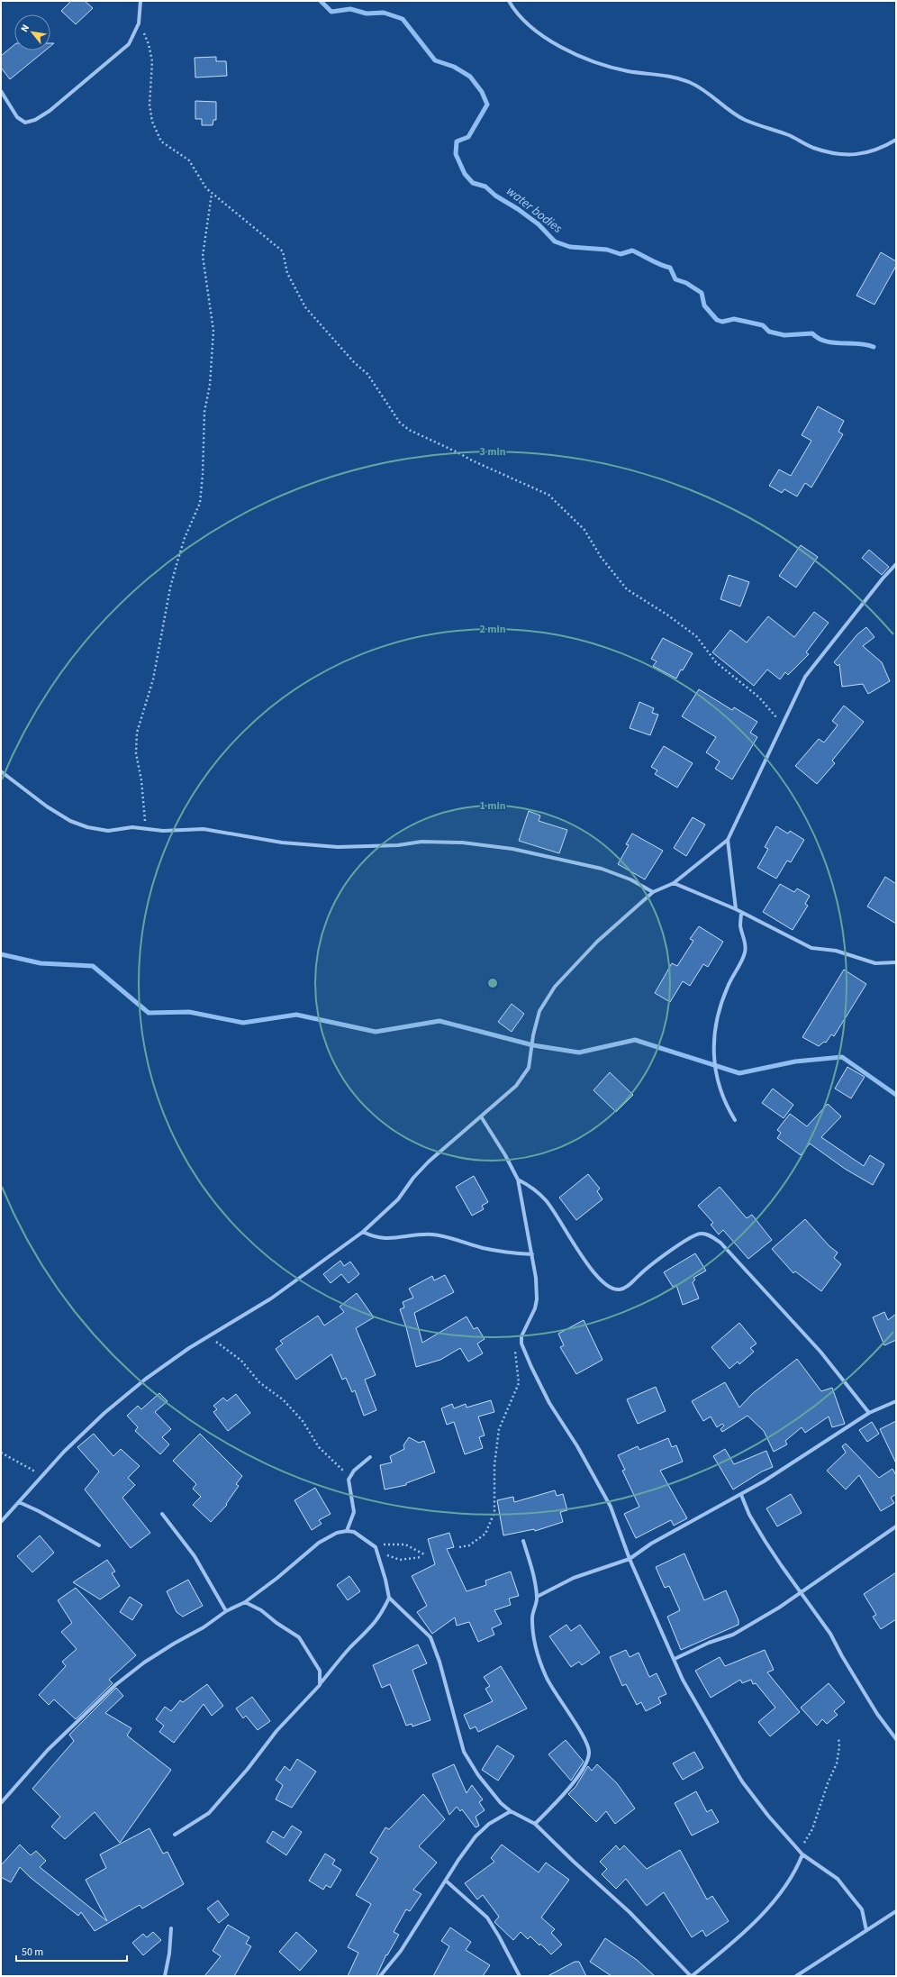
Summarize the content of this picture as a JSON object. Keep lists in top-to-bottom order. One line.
{"water":["water bodies"],"scale_bar":"50 m","north":"top left","rings":["3 min","2 min","1 min"]}
